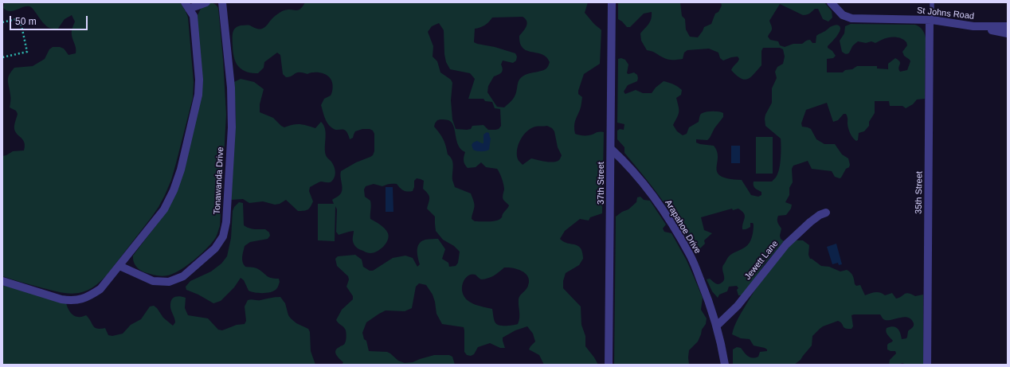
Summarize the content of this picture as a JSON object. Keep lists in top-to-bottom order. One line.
{"streets":{"street":["St Johns Road","Tonawanda Drive","37th Street","35th Street","Arapahoe Drive","Jewett Lane"]},"crossings":[["St Johns Road","35th Street"],["37th Street","Arapahoe Drive"],["Arapahoe Drive","Jewett Lane"]],"scale_bar":"50 m"}
